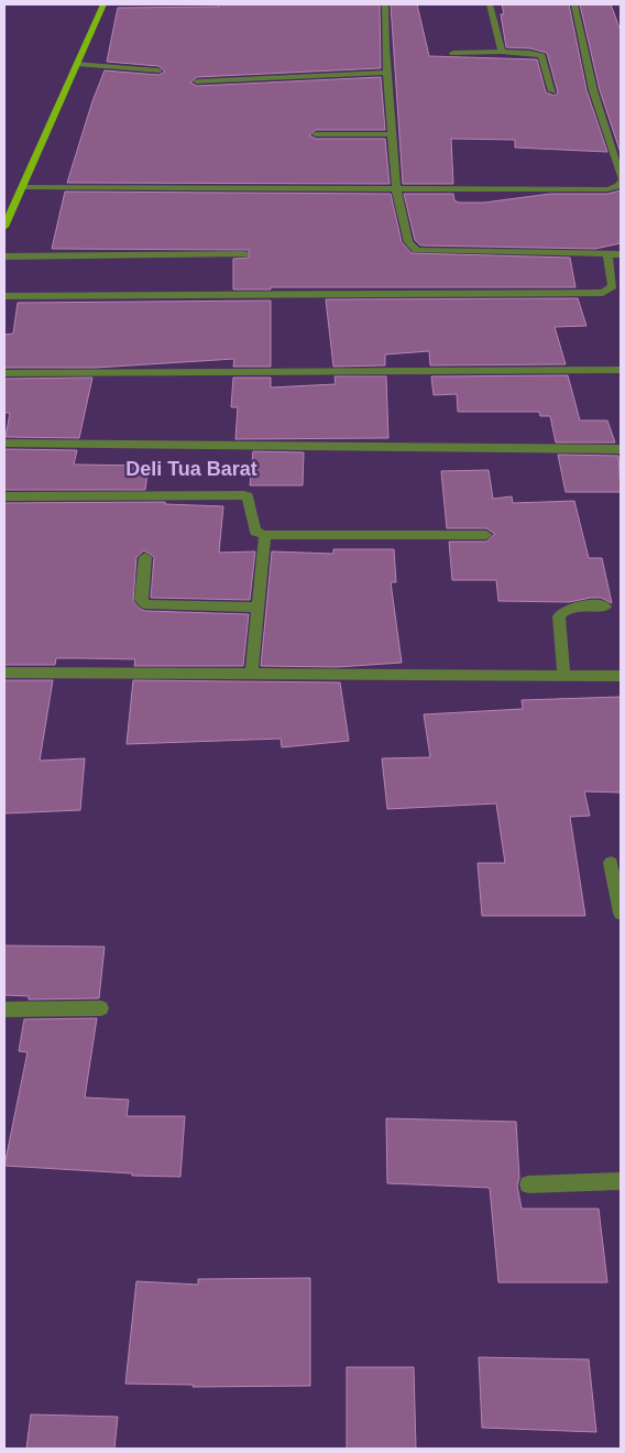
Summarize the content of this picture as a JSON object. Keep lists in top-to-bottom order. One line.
{"districts":["Deli Tua Barat"]}
